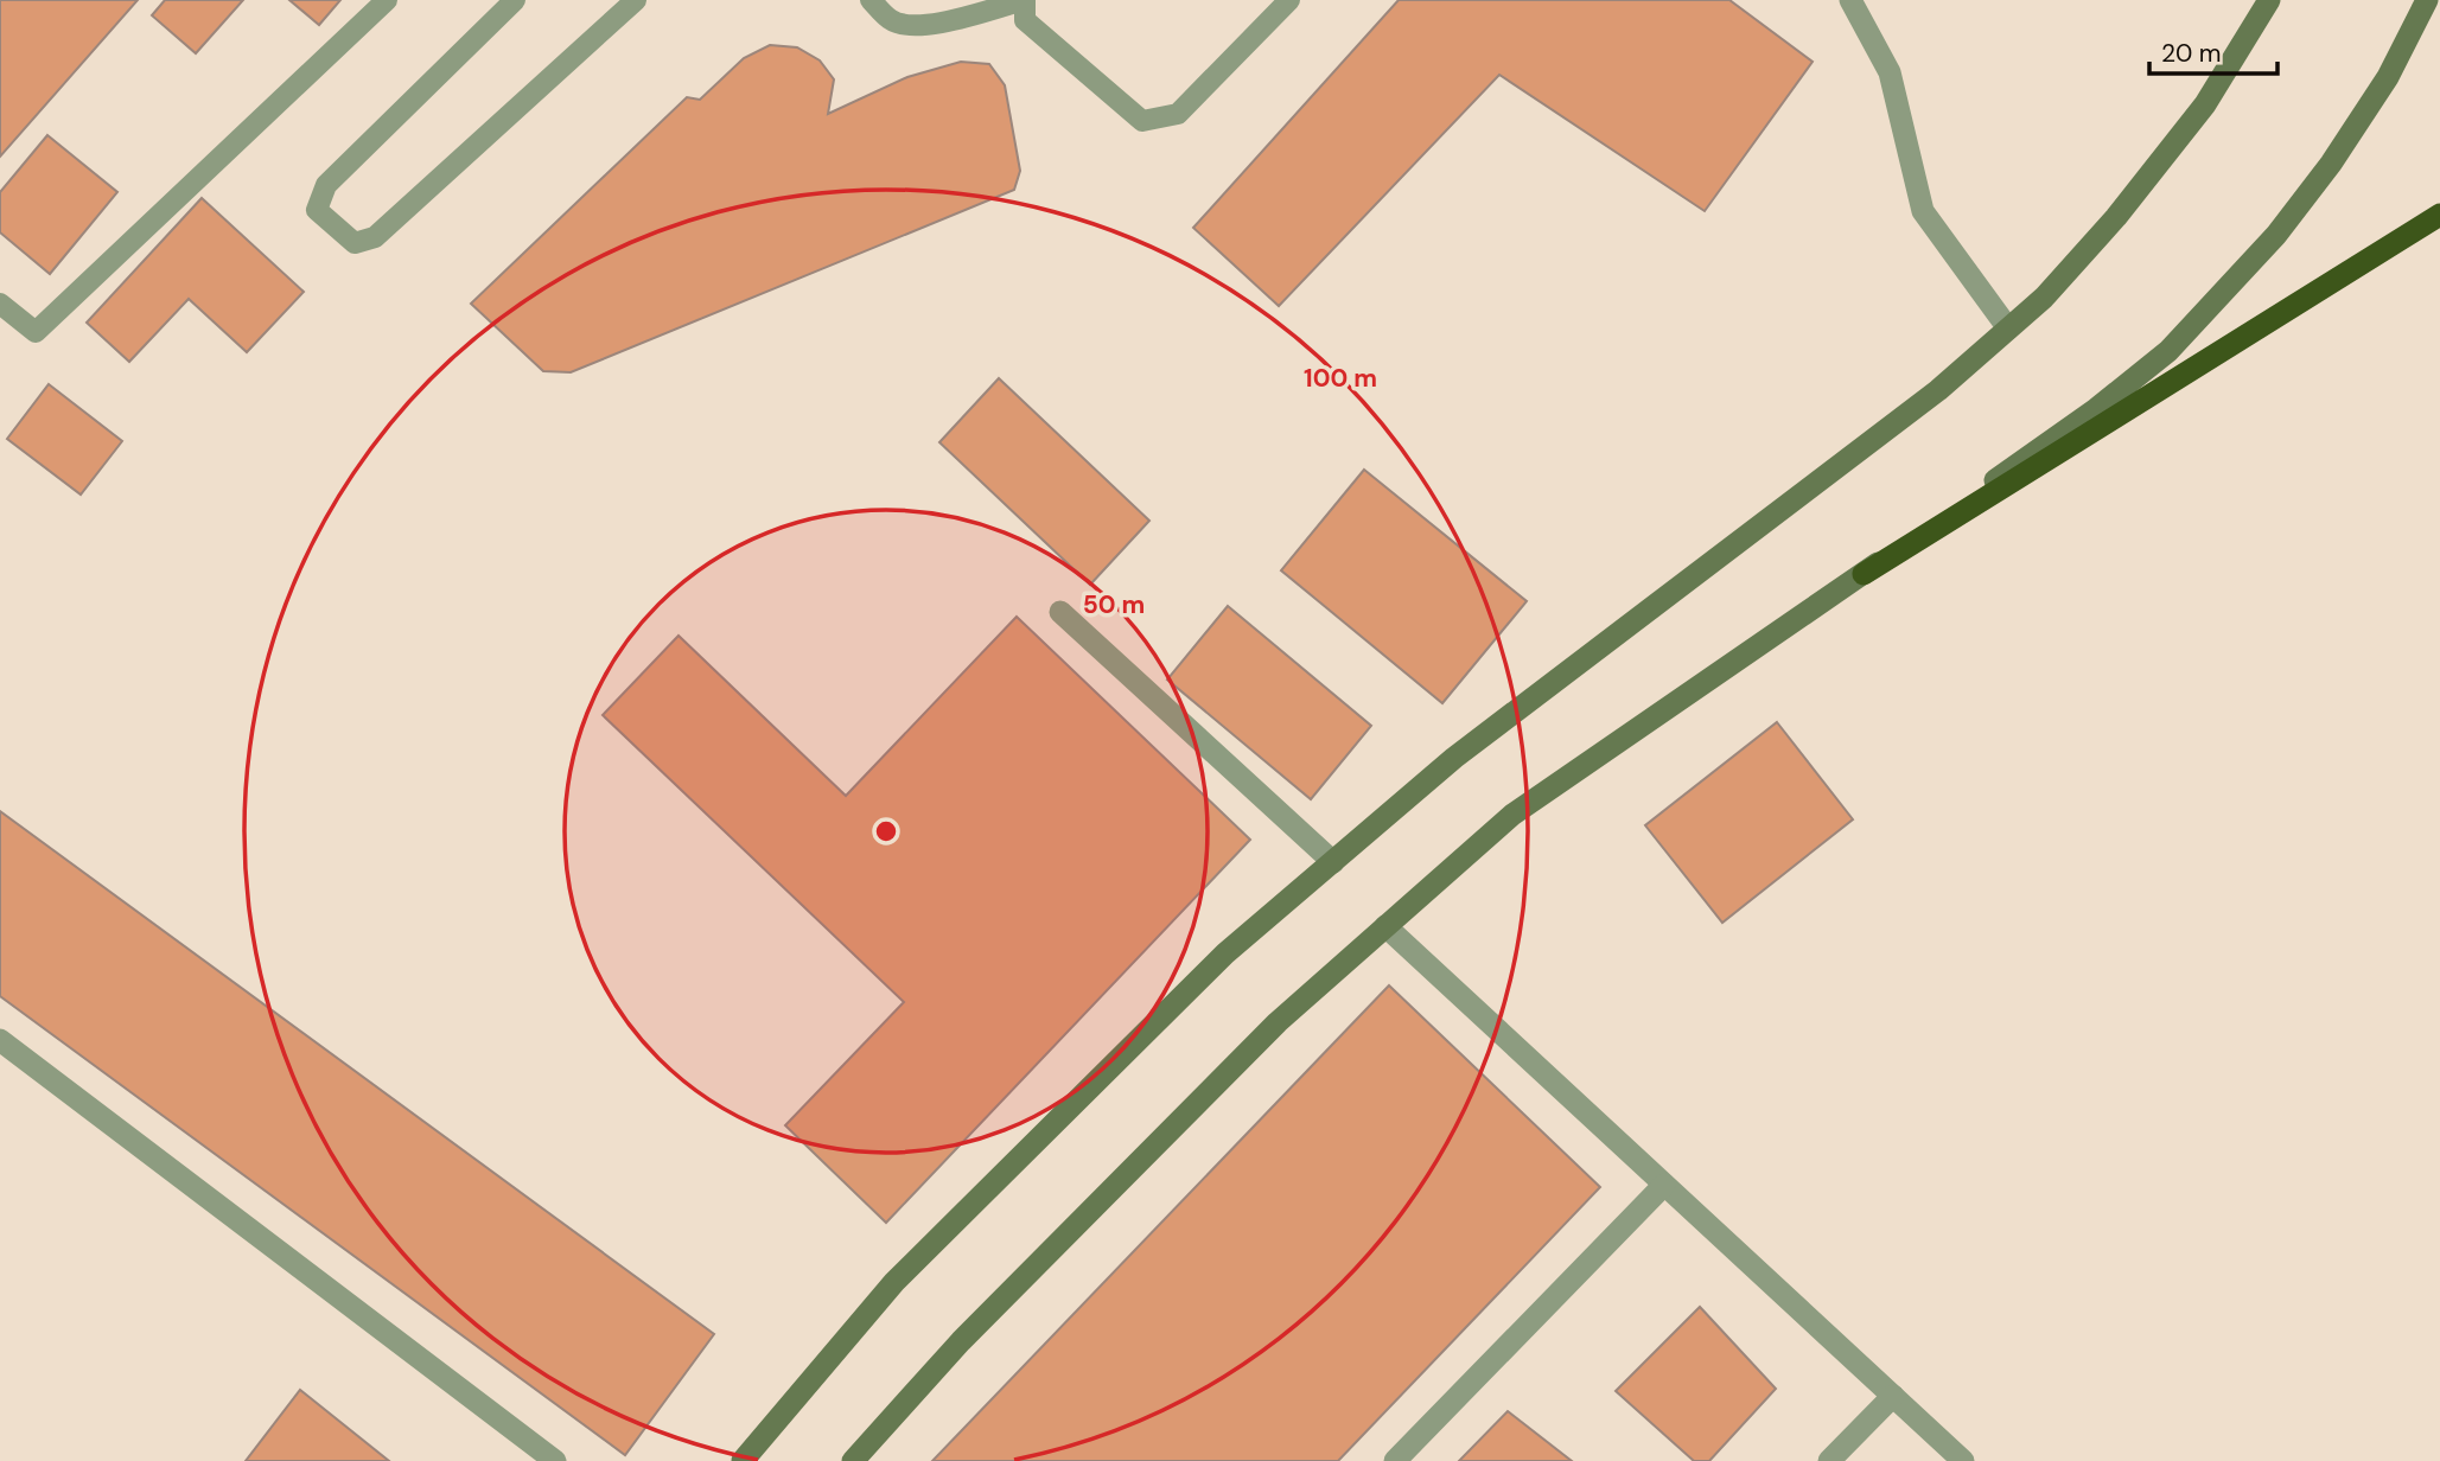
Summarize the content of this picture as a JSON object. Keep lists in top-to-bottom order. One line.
{"scale_bar":"20 m","rings":["100 m","50 m"]}
